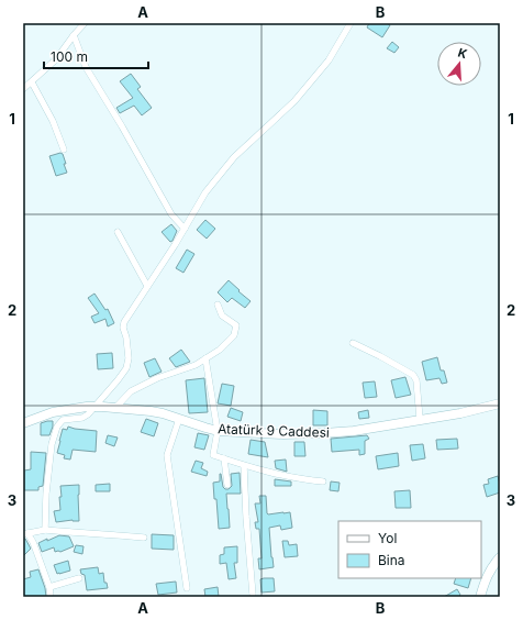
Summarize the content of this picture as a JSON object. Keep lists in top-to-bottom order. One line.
{"streets":{"street":["Atatürk 9 Caddesi"]},"legend":["Yol","Bina"],"scale_bar":"100 m","north":"top","grid":{"columns":["A","B"],"rows":["1","2","3"]}}
